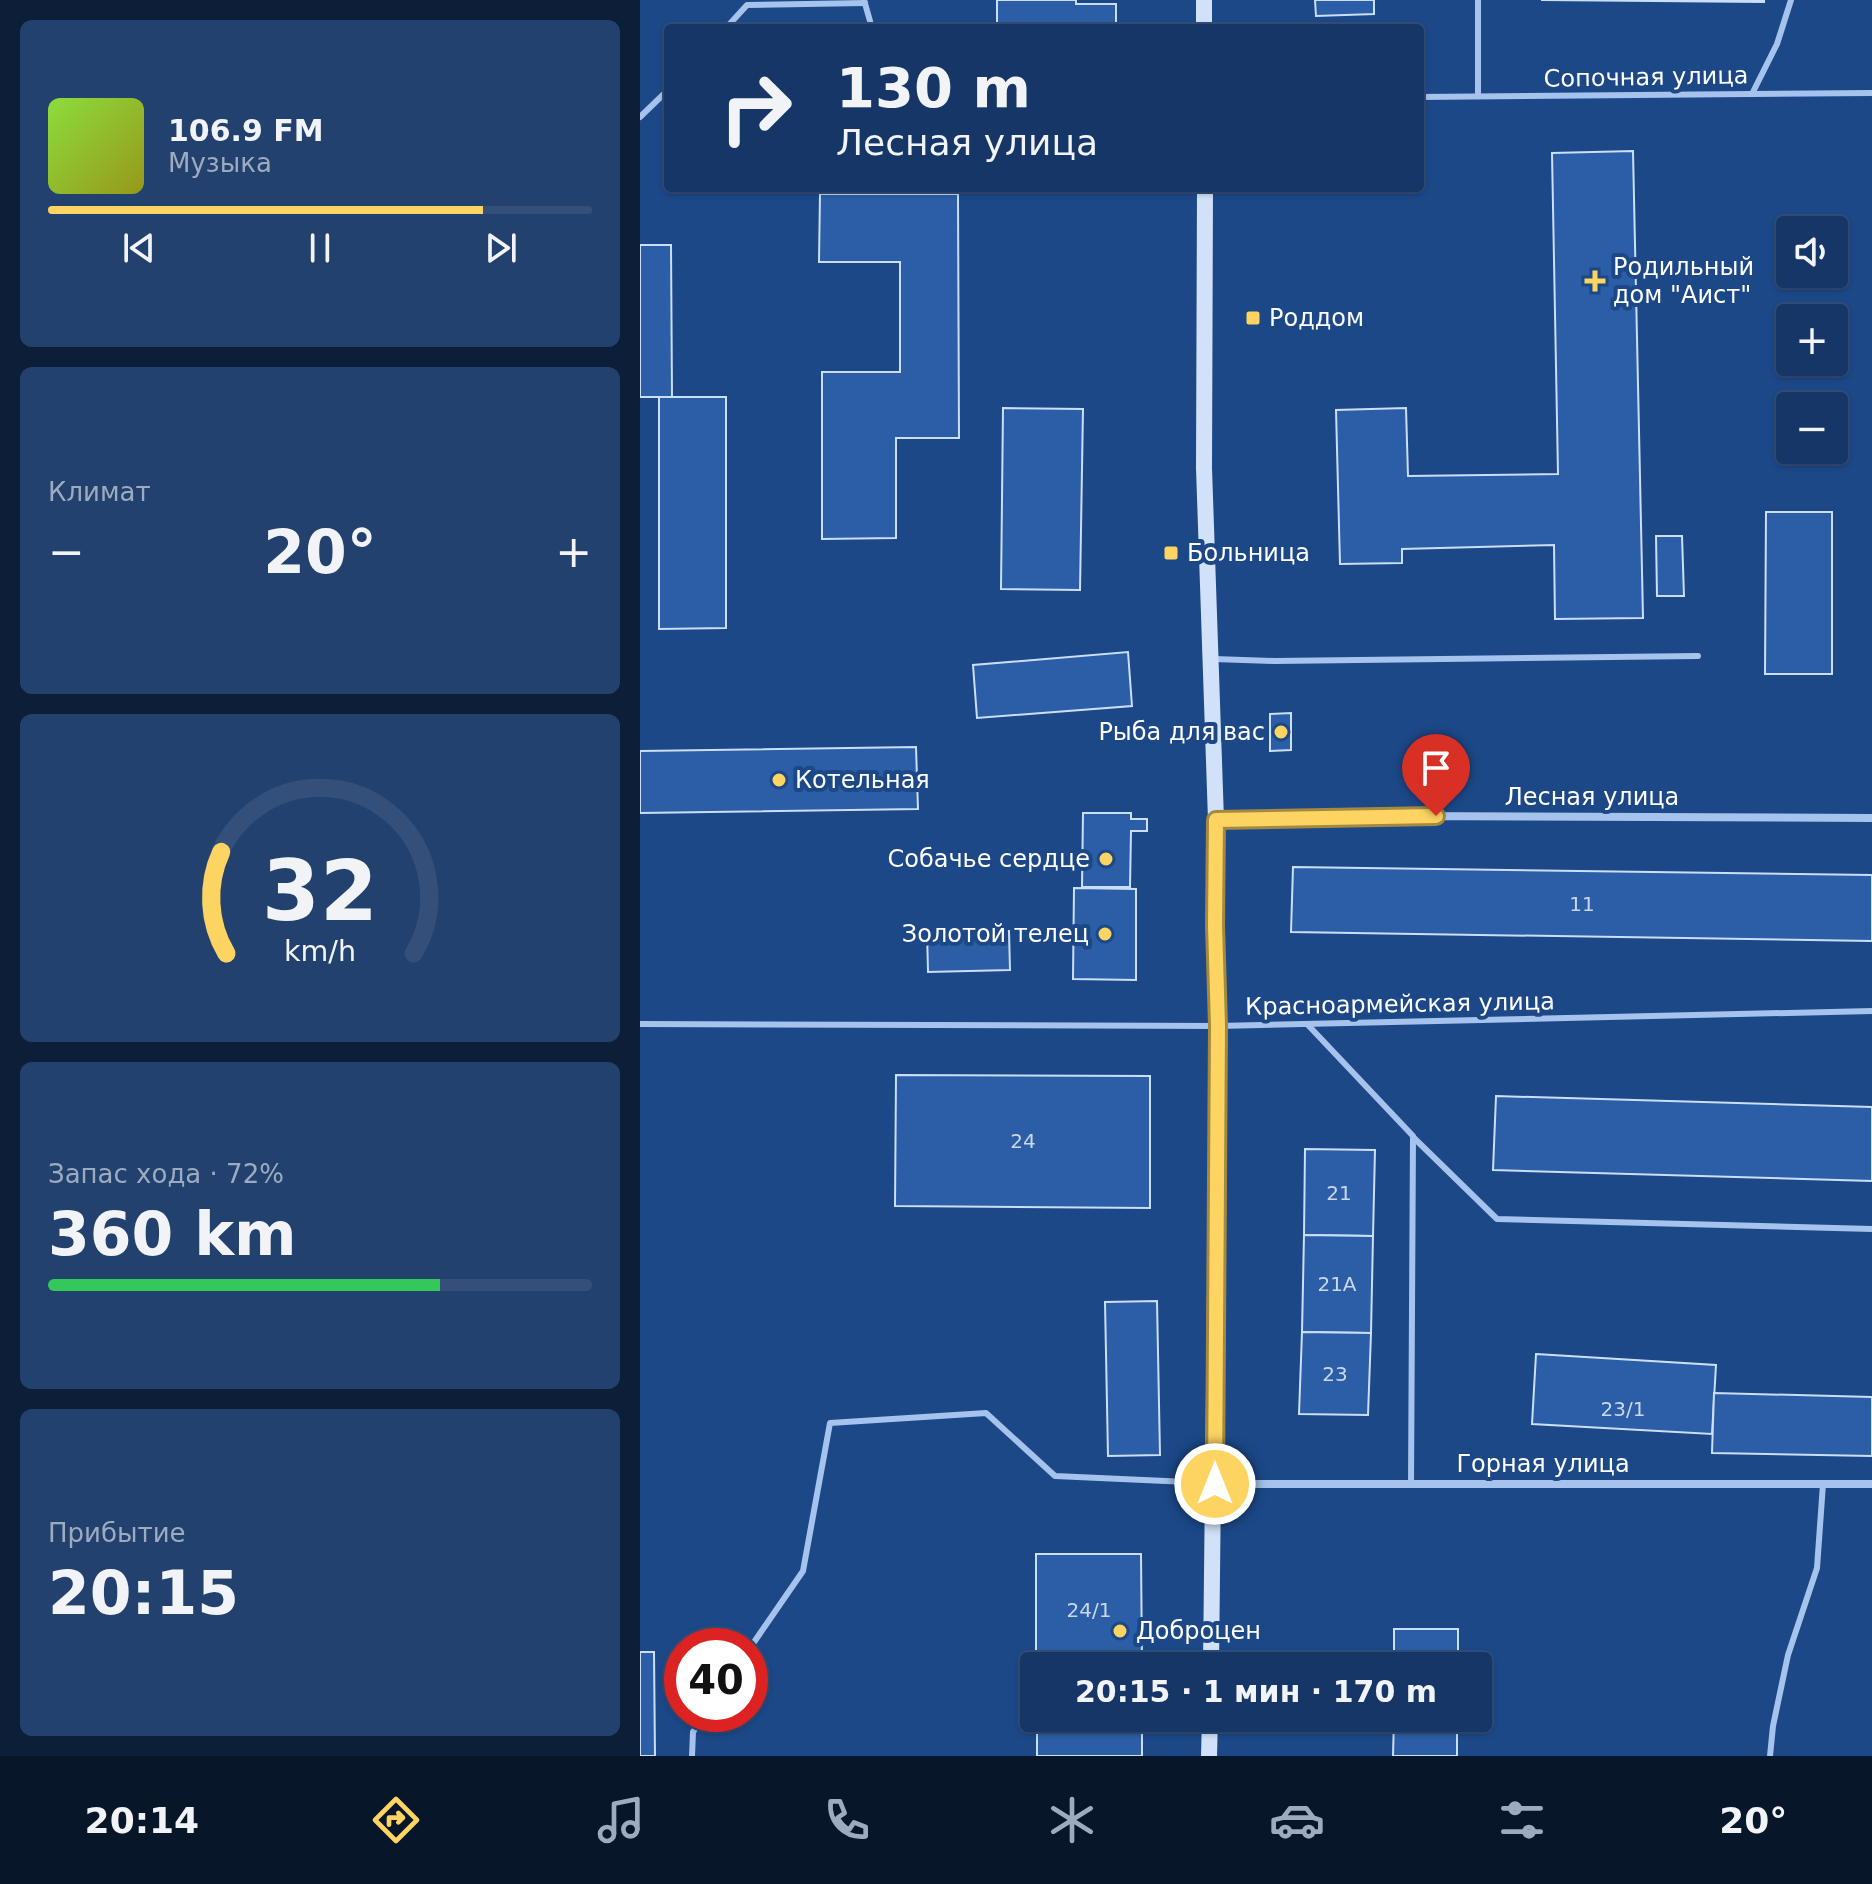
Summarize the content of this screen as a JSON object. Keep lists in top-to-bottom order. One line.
{"streets":{"street":["Лесная улица","Горная улица"],"lane":["Сопочная улица","Красноармейская улица"]},"places":{"health":["Родильный дом \"Аист\""],"transit":["Роддом","Больница"],"other":["Рыба для вас","Котельная","Собачье сердце","Золотой телец","Доброцен"]},"house_numbers":["11","24","21","21А","23","23/1","24/1"],"page":{"turn":["130 m","Лесная улица"],"song":["106.9 FM","Музыка"],"map_buttons":["+","−"],"tile":["Климат",["Запас хода · 72%","360 km"],["Прибытие","20:15"]],"heat":["−","20°","+"],"limit":"40","trip":"20:15 · 1 мин · 170 m","tabs":["20:14","20°"],"gauge":["32","km/h"]}}
